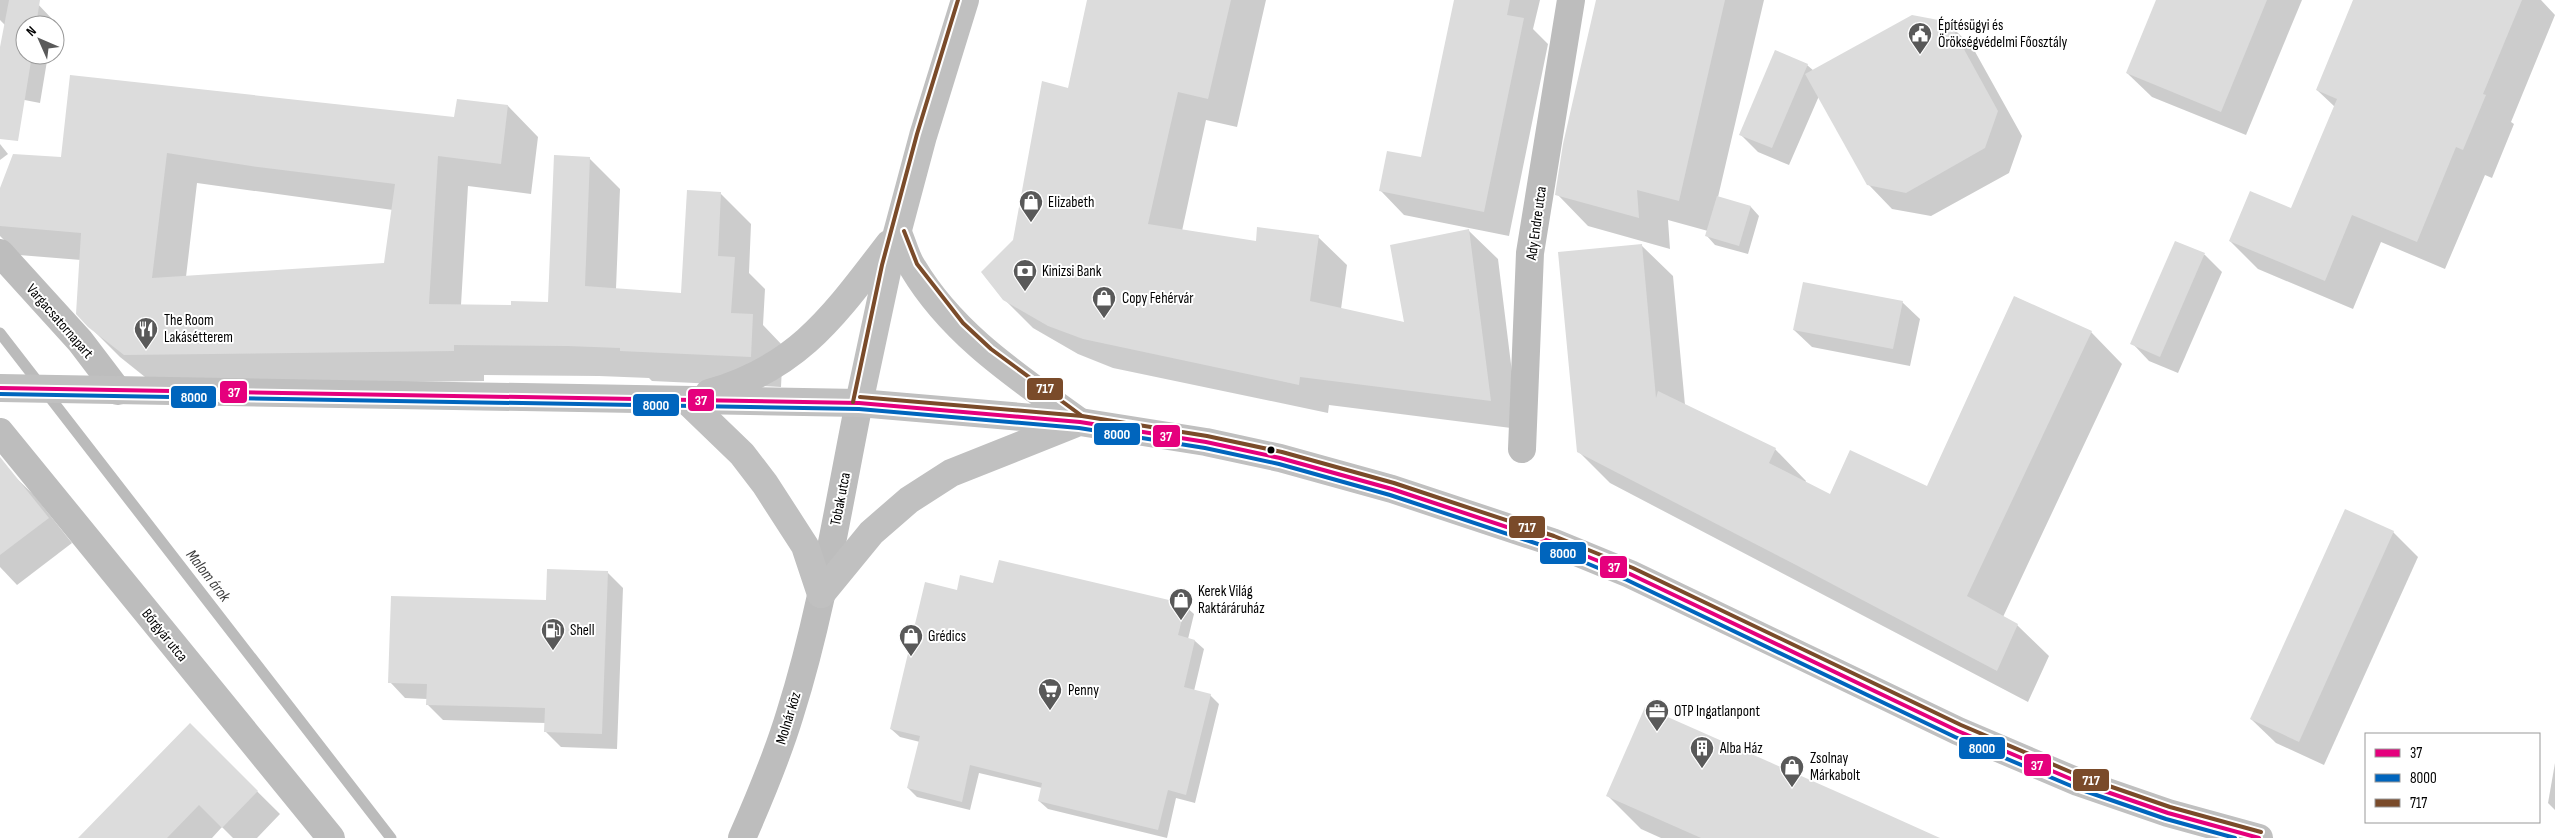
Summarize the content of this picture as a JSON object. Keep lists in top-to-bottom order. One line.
{"streets":{"street":["Ady Endre utca","Vargacsatornapart","Tobak utca","Bőrgyár utca","Molnár köz"]},"crossings":[["Tobak utca","Molnár köz"]],"water":["Malom árok"],"places":{"public building":["Építésügyi és Örökségvédelmi Főosztály"],"shop":["Elizabeth","Copy Fehérvár","Kerek Világ Raktáráruház","Grédics","Zsolnay Márkabolt"],"bank":["Kinizsi Bank"],"restaurant":["The Room Lakásétterem"],"fuel station":["Shell"],"supermarket":["Penny"],"office":["OTP Ingatlanpont"],"building":["Alba Ház"]},"lines":["transit line 717","transit line 37","transit line 8000"],"legend":["37","8000","717"],"north":"top left"}
